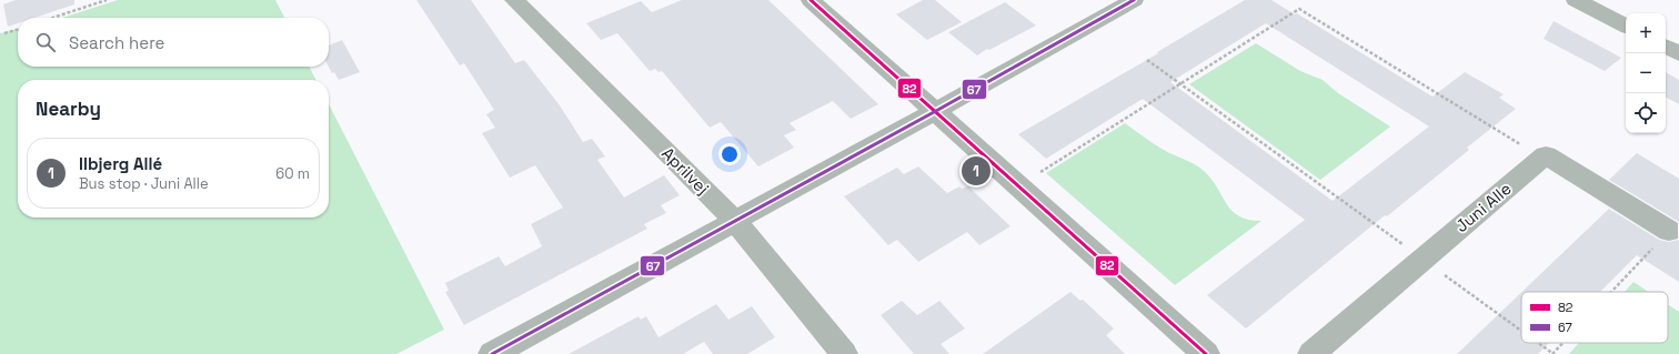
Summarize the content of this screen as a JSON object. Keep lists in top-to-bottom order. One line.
{"streets":{"street":["Aprilvej","Juni Alle"]},"lines":["transit line 82","transit line 67"],"legend":["82","67"],"page":{"map_buttons":["+","−"],"search":"Search here","heading":"Nearby","list":[{"mark":"1","name":"Ilbjerg Allé","note":"Bus stop · Juni Alle","value":"60 m"}],"pins":"1"}}
